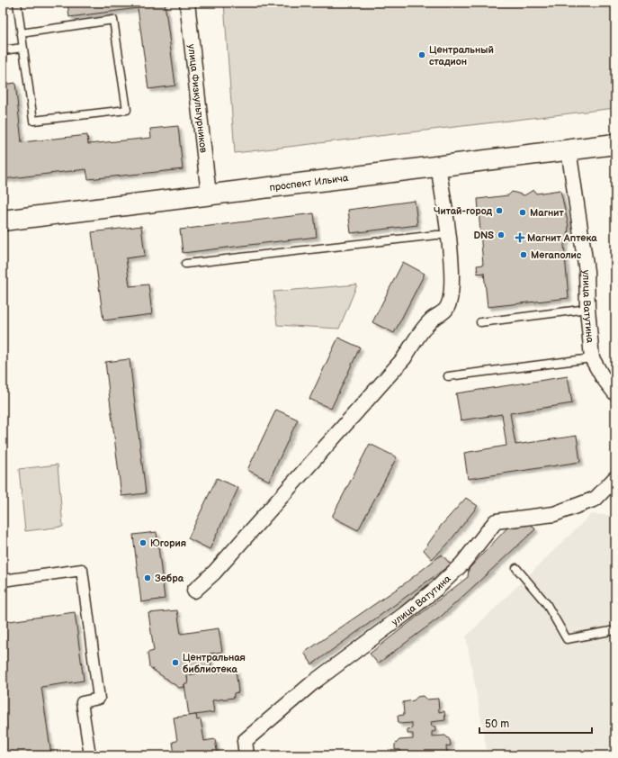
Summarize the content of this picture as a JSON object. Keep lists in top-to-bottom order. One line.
{"streets":{"main road":["проспект Ильича"],"street":["улица Физкультурников","улица Ватутина"]},"crossings":[["улица Физкультурников","проспект Ильича"],["проспект Ильича","улица Ватутина"]],"places":{"other":["Центральный стадион","Читай-город","Магнит","DNS","Мегаполис","Югория","Зебра","Центральная библиотека"],"health":["Магнит Аптека"]},"scale_bar":"50 m"}
